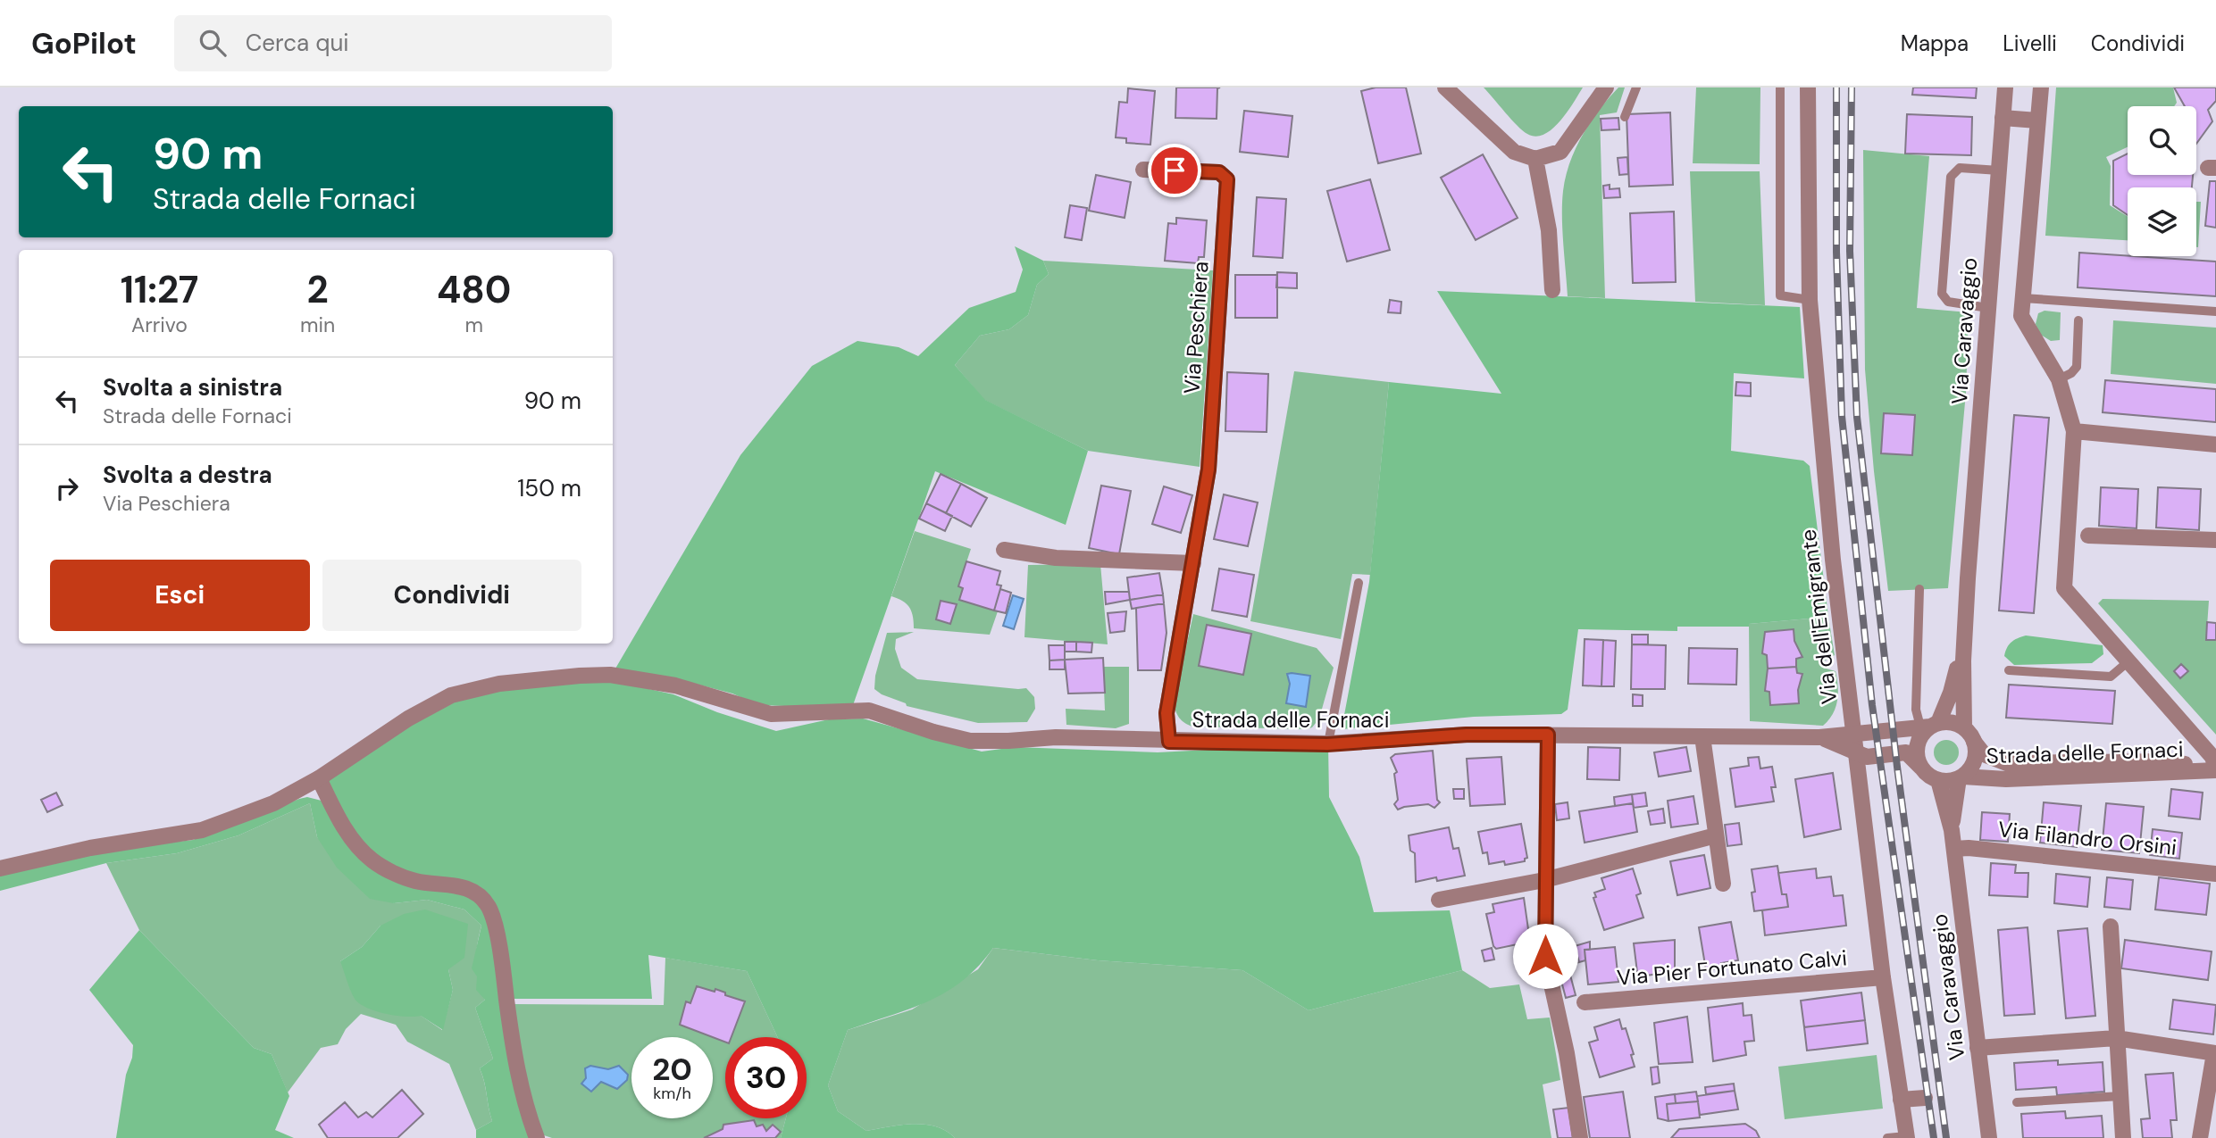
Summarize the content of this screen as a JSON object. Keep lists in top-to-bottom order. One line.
{"streets":{"street":["Via Peschiera","Via Caravaggio","Via dell'Emigrante","Strada delle Fornaci","Via Filandro Orsini","Via Pier Fortunato Calvi"]},"crossings":[["Via Peschiera","Strada delle Fornaci"],["Via Caravaggio","Strada delle Fornaci"],["Via Caravaggio","Via Filandro Orsini"],["Via dell'Emigrante","Strada delle Fornaci"],["Via dell'Emigrante","Via Pier Fortunato Calvi"]],"page":{"header":"GoPilot","search":"Cerca qui","nav":["Mappa","Livelli","Condividi"],"turn":["90 m","Strada delle Fornaci"],"eta":["11:27","Arrivo","2","min","480","m"],"list":[{"name":"Svolta a sinistra","note":"Strada delle Fornaci","value":"90 m"},{"name":"Svolta a destra","note":"Via Peschiera","value":"150 m"}],"buttons":["Esci","Condividi"],"speed":"20 km/h","limit":"30"}}
